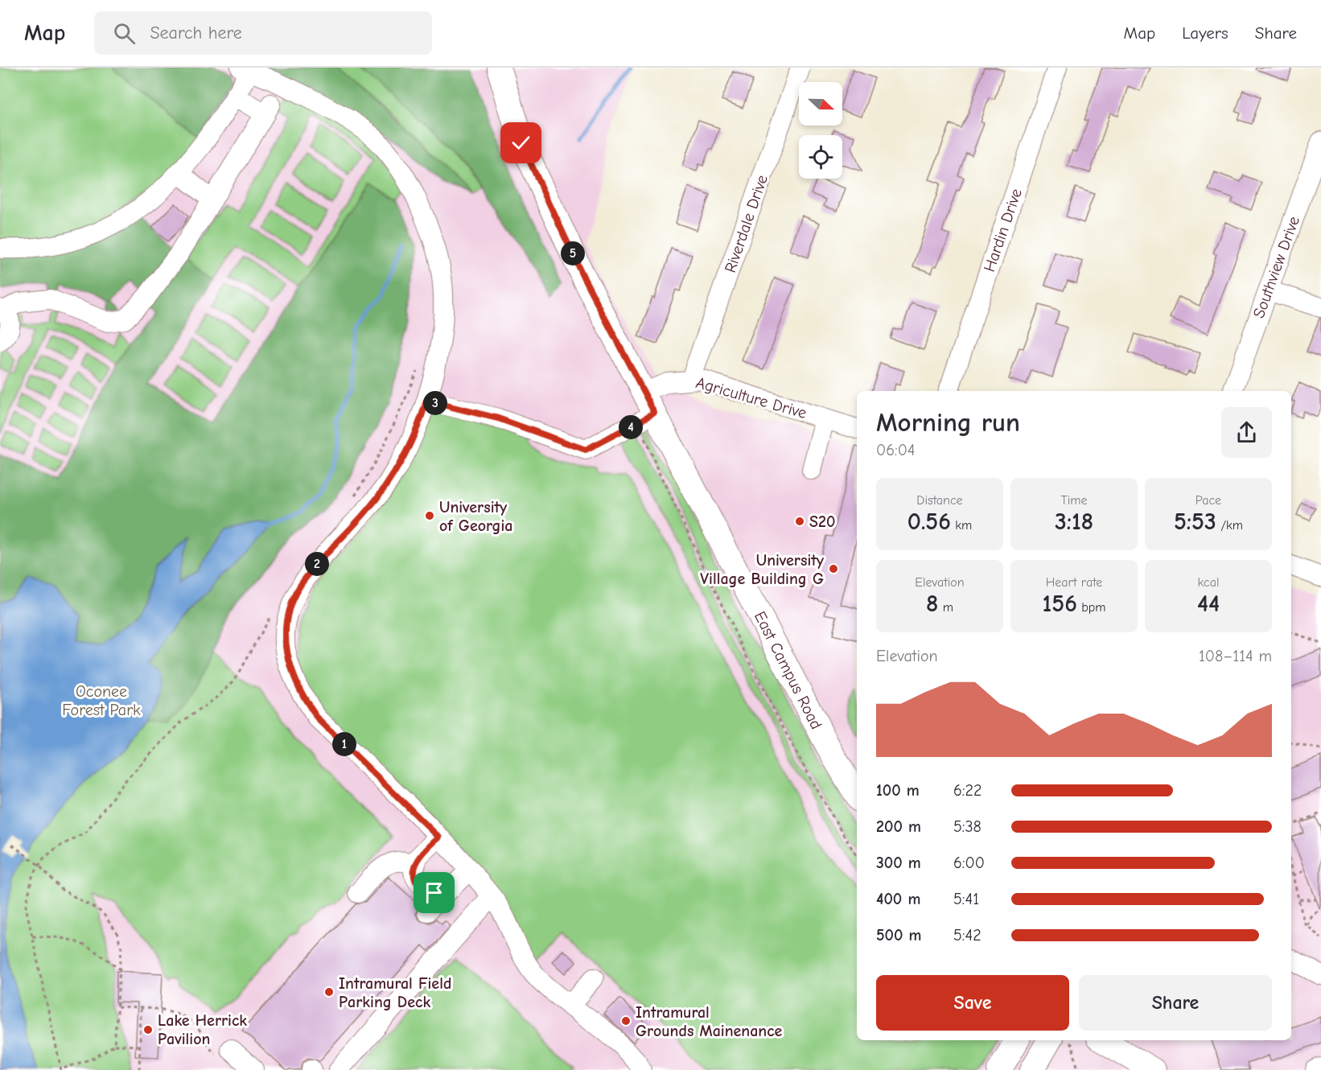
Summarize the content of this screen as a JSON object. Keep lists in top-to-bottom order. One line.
{"streets":{"main road":["East Campus Road"],"street":["Riverdale Drive","Hardin Drive","Southview Drive","Agriculture Drive"]},"crossings":[["Riverdale Drive","Agriculture Drive"],["Agriculture Drive","East Campus Road"]],"parks":["Oconee Forest Park"],"places":["University of Georgia","S20","University Village Building G","Intramural Field Parking Deck","Intramural Grounds Mainenance","Lake Herrick Pavilion"],"north":"right","page":{"header":"Map","search":"Search here","nav":["Map","Layers","Share"],"pins":["5","3","4","2","1"],"heading":["Morning run","06:04"],"stats":[["Distance","0.56 km"],["Time","3:18"],["Pace","5:53 /km"],["Elevation","8 m"],["Heart rate","156 bpm"],["kcal","44"]],"chart":["Elevation","108–114 m"],"list":[{"name":"100 m","note":"6:22"},{"name":"200 m","note":"5:38"},{"name":"300 m","note":"6:00"},{"name":"400 m","note":"5:41"},{"name":"500 m","note":"5:42"}],"buttons":["Save","Share"]}}
